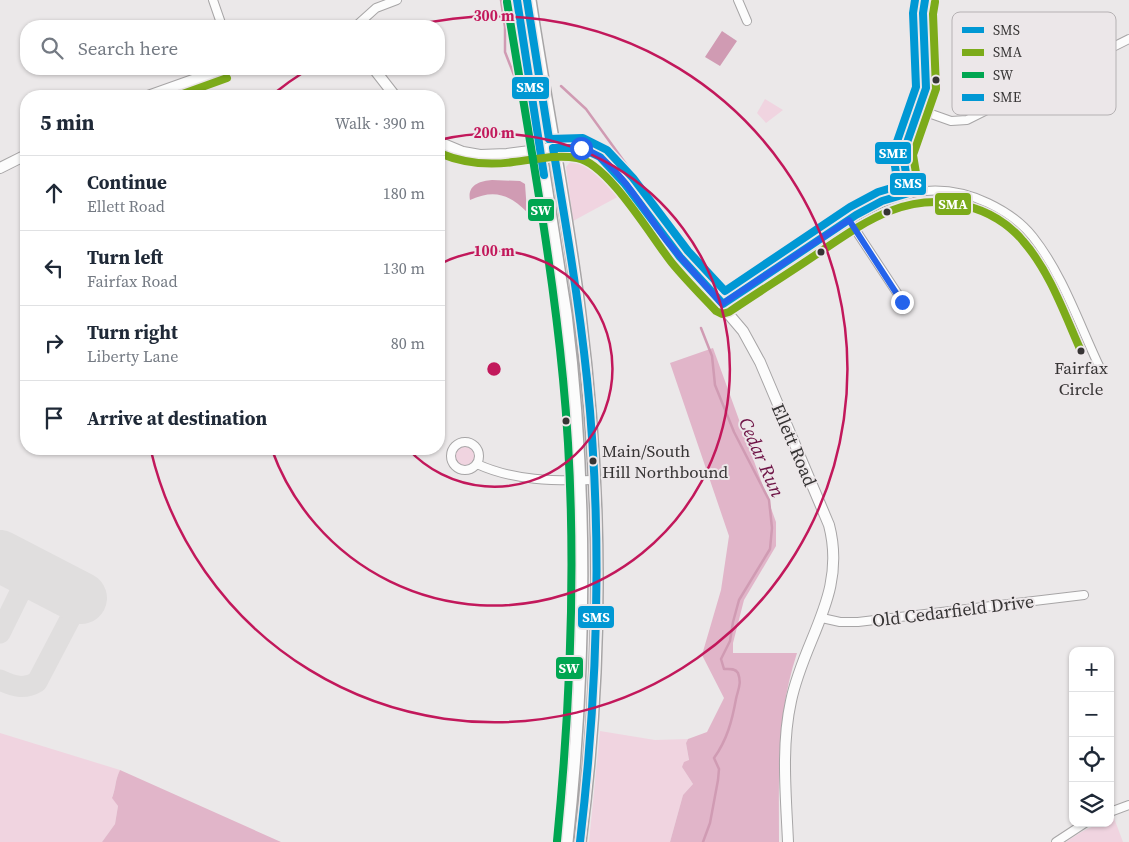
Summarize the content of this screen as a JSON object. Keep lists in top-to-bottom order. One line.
{"streets":{"street":["Ellett Road","Old Cedarfield Drive"]},"crossings":[["Ellett Road","Old Cedarfield Drive"]],"water":["Cedar Run"],"places":["Fairfax Circle","Main/South Hill Northbound"],"lines":["transit line SMS","transit line SME","transit line SMA","transit line SW"],"legend":["SMS","SMA","SW","SME"],"page":{"search":"Search here","heading":["5 min","Walk · 390 m"],"list":[["Continue","Ellett Road","180 m"],["Turn left","Fairfax Road","130 m"],["Turn right","Liberty Lane","80 m"],"Arrive at destination"],"map_buttons":["+","−"]},"rings":["300 m","200 m","100 m"]}
